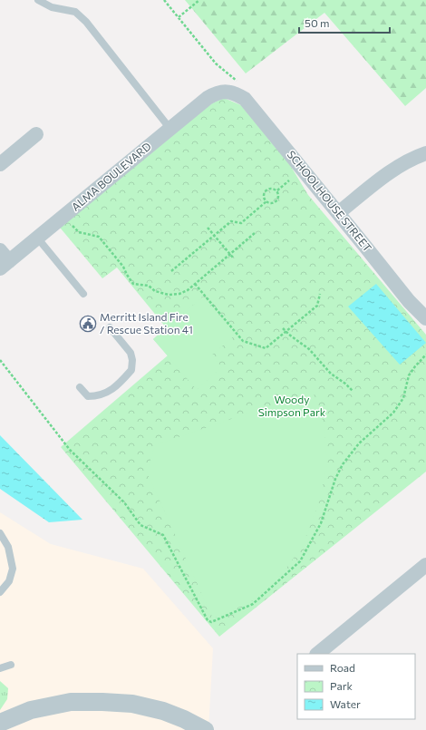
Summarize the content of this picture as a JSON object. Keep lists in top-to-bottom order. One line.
{"streets":{"street":["ALMA BOULEVARD","SCHOOLHOUSE STREET"]},"crossings":[["ALMA BOULEVARD","SCHOOLHOUSE STREET"]],"parks":["Woody Simpson Park"],"places":{"public building":["Merritt Island Fire / Rescue Station 41"]},"legend":["Road","Park","Water"],"scale_bar":"50 m"}
